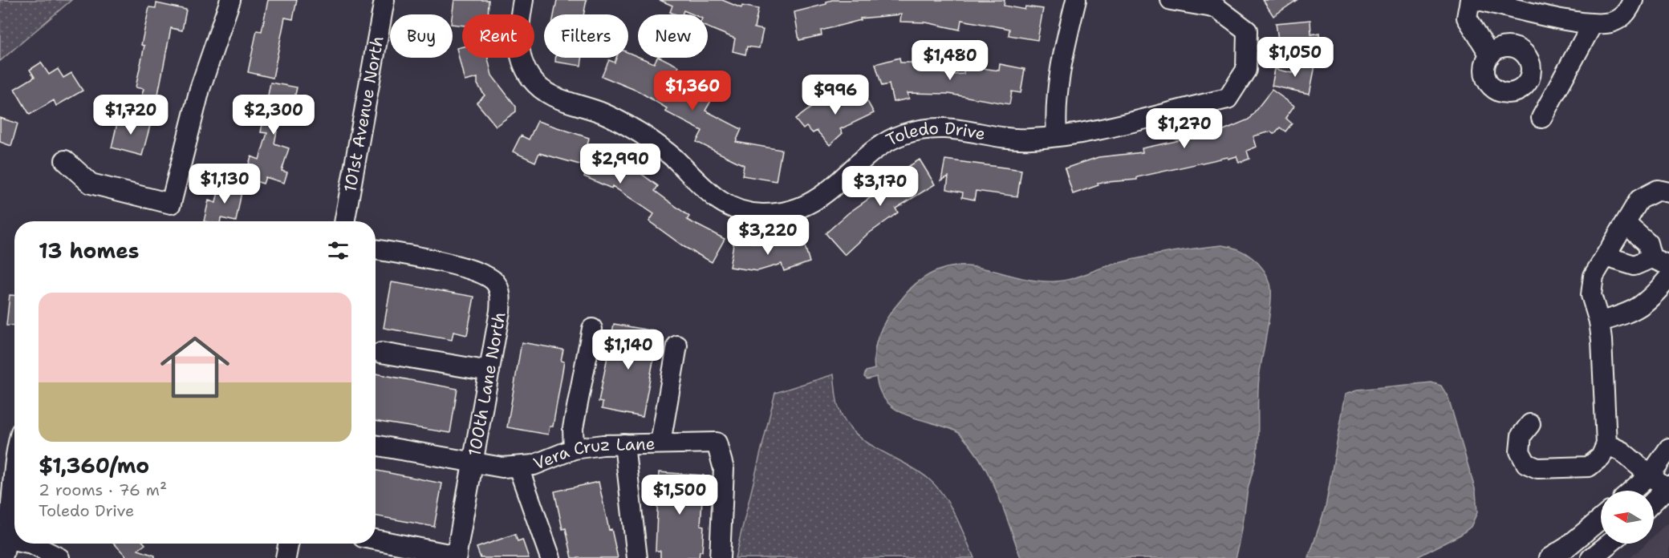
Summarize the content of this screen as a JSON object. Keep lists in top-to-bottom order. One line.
{"streets":{"street":["101st Avenue North","Toledo Drive","100th Lane North","Vera Cruz Lane"]},"crossings":[["100th Lane North","Vera Cruz Lane"]],"north":"left","page":{"chip":["Buy","Rent","Filters","New"],"price":["$1,050","$1,480","$1,360","$996","$1,720","$2,300","$1,270","$2,990","$1,130","$3,170","$3,220","$1,140","$1,500"],"heading":"13 homes","list":[{"name":"$1,360/mo","note":"2 rooms · 76 m² · Toledo Drive"}]}}
